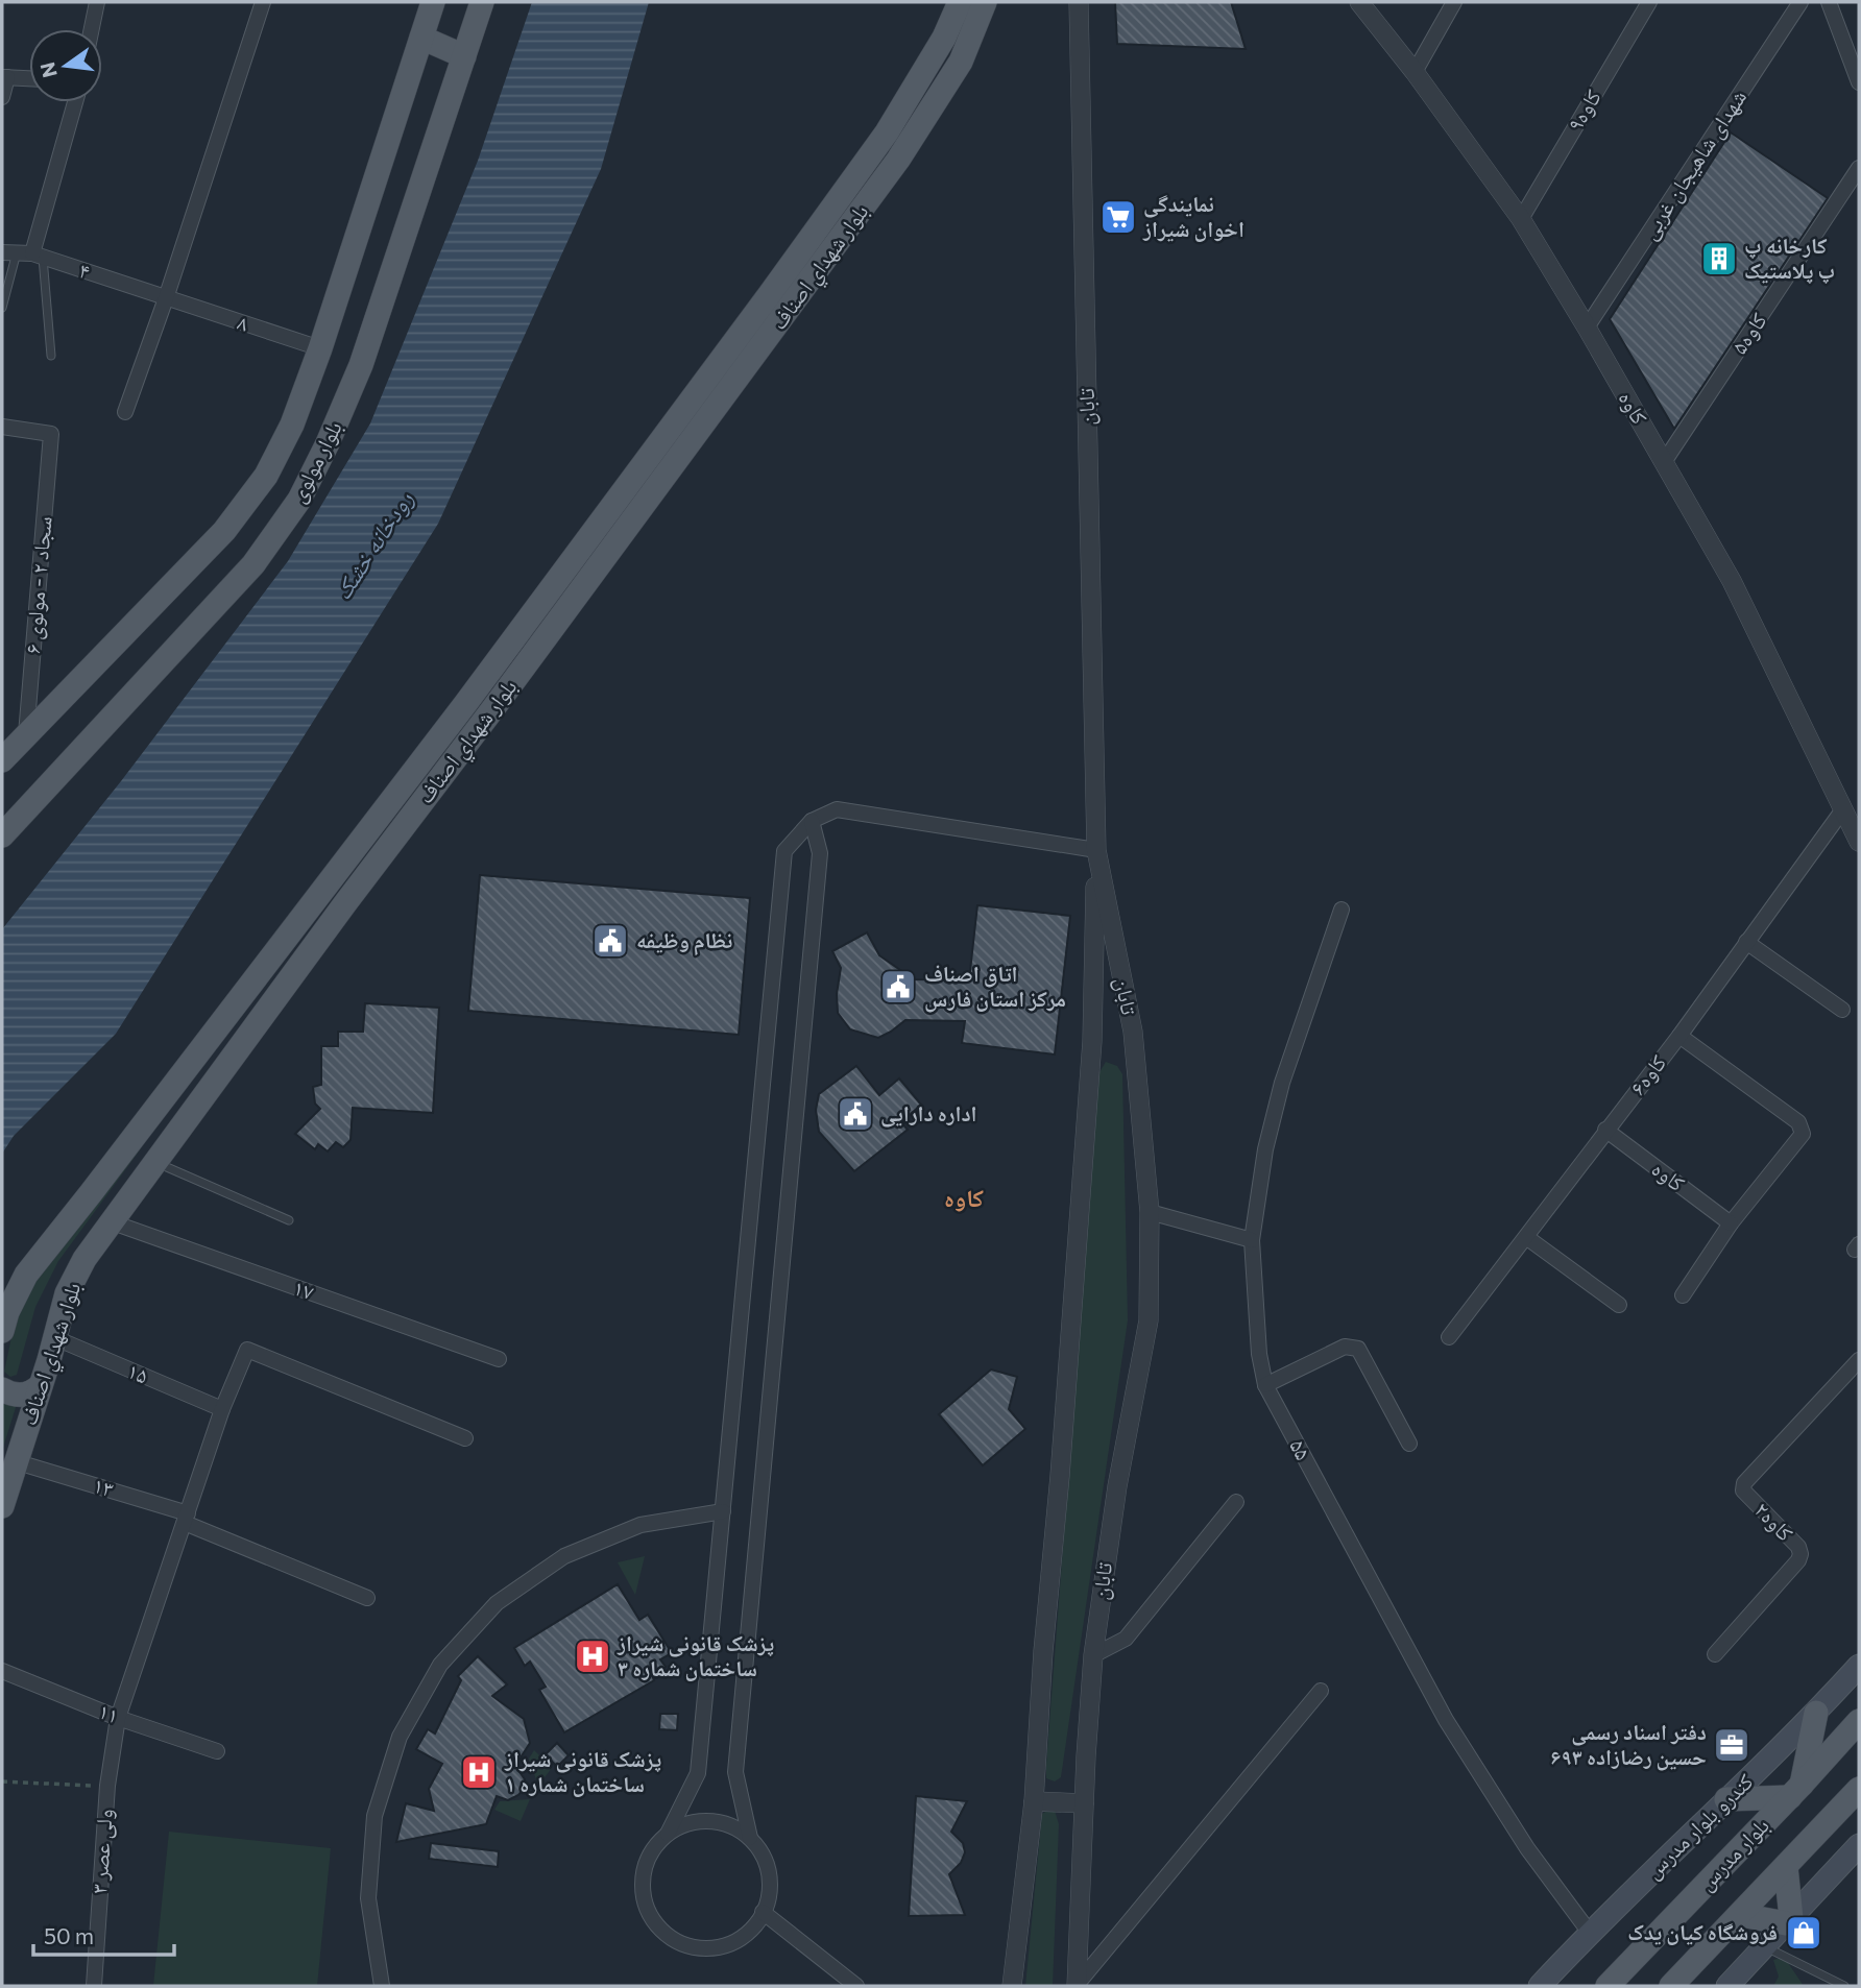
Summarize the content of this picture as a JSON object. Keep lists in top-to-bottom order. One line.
{"streets":{"main road":["بلوار شهداي اصناف","بلوار مولوی","کندرو بلوار مدرس","بلوار مدرس"],"street":["کاوه۹","شهدای شاهیجان غربی","۴","۸","کاوه۵","تابان","کاوه","سجاد ۲ - مولوی ۶","کاوه۶","۱۷","۱۵","۵۵","۱۳","کاوه۲","۱۱","ولی عصر ۳"]},"crossings":[["کاوه۹","کاوه"],["شهدای شاهیجان غربی","کاوه"],["بلوار شهداي اصناف","۱۷"],["بلوار شهداي اصناف","۱۵"],["بلوار شهداي اصناف","۱۳"],["۴","۸"],["۸","بلوار مولوی"],["کاوه۵","کاوه"],["کاوه","کاوه۶"],["بلوار مولوی","سجاد ۲ - مولوی ۶"],["۱۵","ولی عصر ۳"],["۵۵","کندرو بلوار مدرس"],["۱۳","ولی عصر ۳"],["۱۱","ولی عصر ۳"]],"districts":["کاوه"],"water":["رودخانه خشک"],"places":{"supermarket":["نمایندگی اخوان شیراز"],"building":["کارخانه پ پ پلاستیک"],"public building":["نظام وظیفه","اتاق اصناف مرکز استان فارس","اداره دارایی"],"hospital":["پزشک قانونی شیراز ساختمان شماره ٣","پزشک قانونی شیراز ساختمان شماره ۱"],"office":["دفتر اسناد رسمی ۶۹۳ حسین رضازاده"],"shop":["فروشگاه کیان یدک"]},"scale_bar":"50 m","north":"left"}
